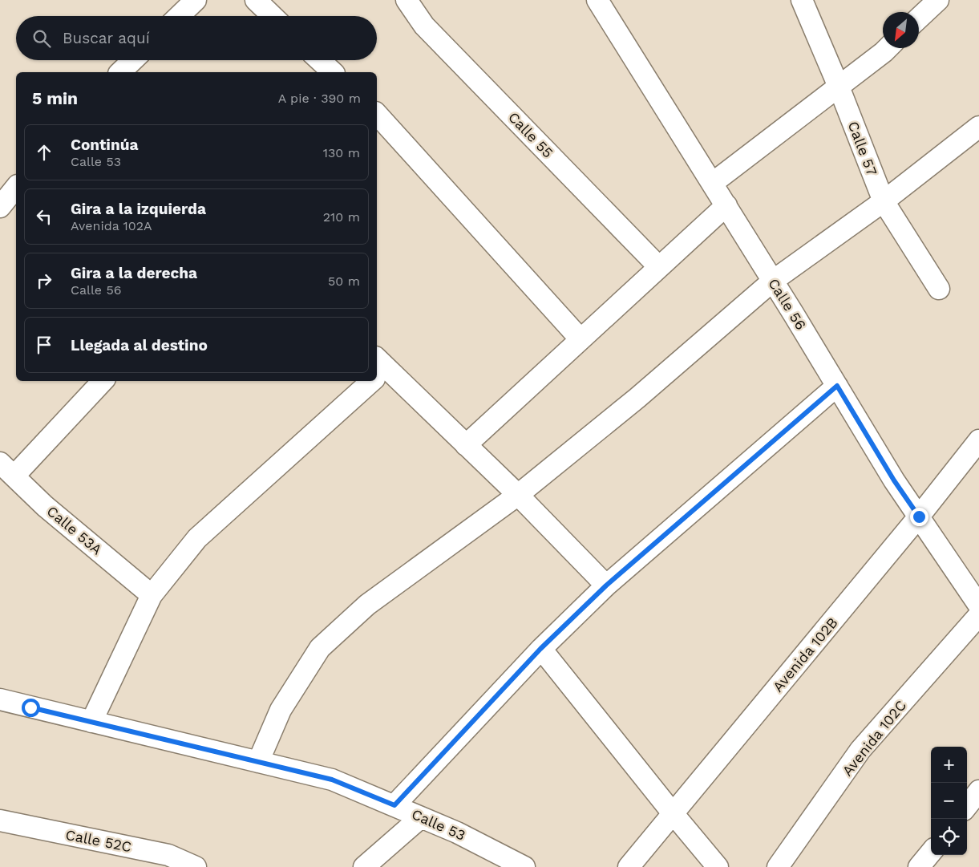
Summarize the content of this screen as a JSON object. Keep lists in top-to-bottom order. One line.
{"streets":{"street":["Calle 55","Calle 57","Calle 56","Calle 53A","Avenida 102B","Avenida 102C","Calle 53","Calle 52C"]},"crossings":[["Calle 56","Avenida 102B"]],"north":"bottom left","page":{"search":"Buscar aquí","heading":["5 min","A pie · 390 m"],"list":[["Continúa","Calle 53","130 m"],["Gira a la izquierda","Avenida 102A","210 m"],["Gira a la derecha","Calle 56","50 m"],"Llegada al destino"],"map_buttons":["+","−"]}}
